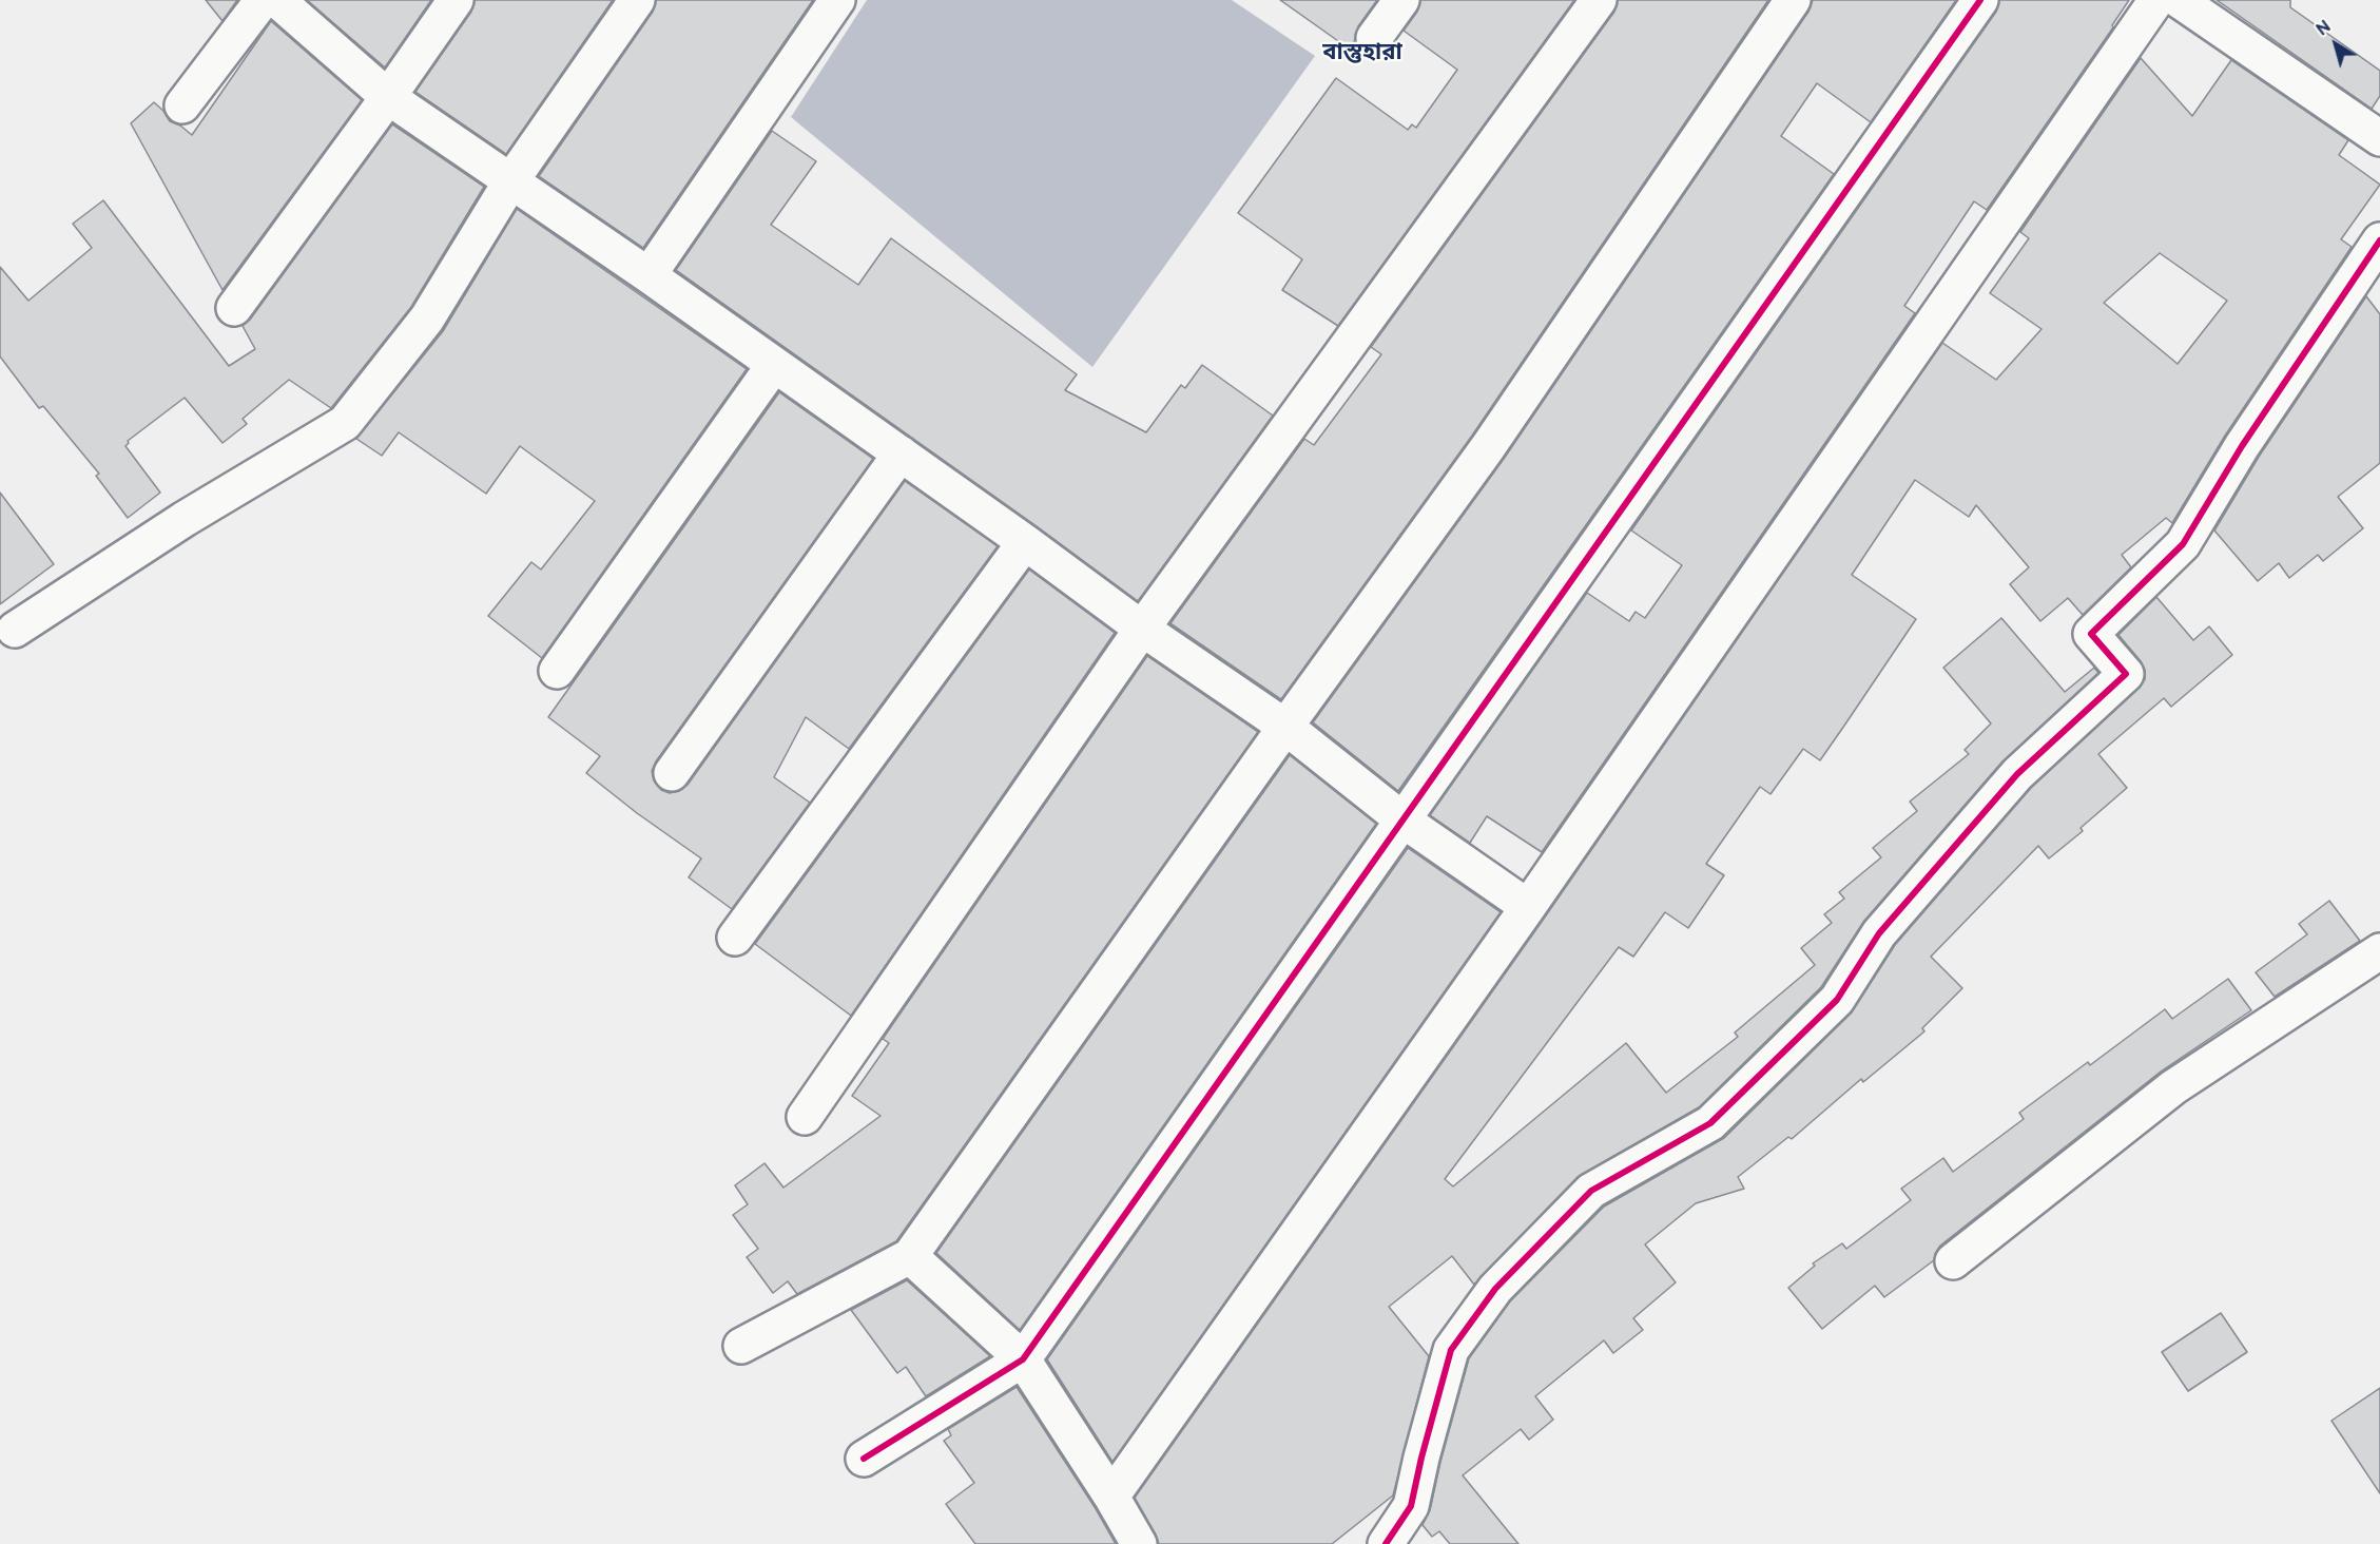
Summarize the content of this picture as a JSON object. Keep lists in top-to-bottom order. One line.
{"districts":["বাস্তুহারা"],"north":"top left"}
